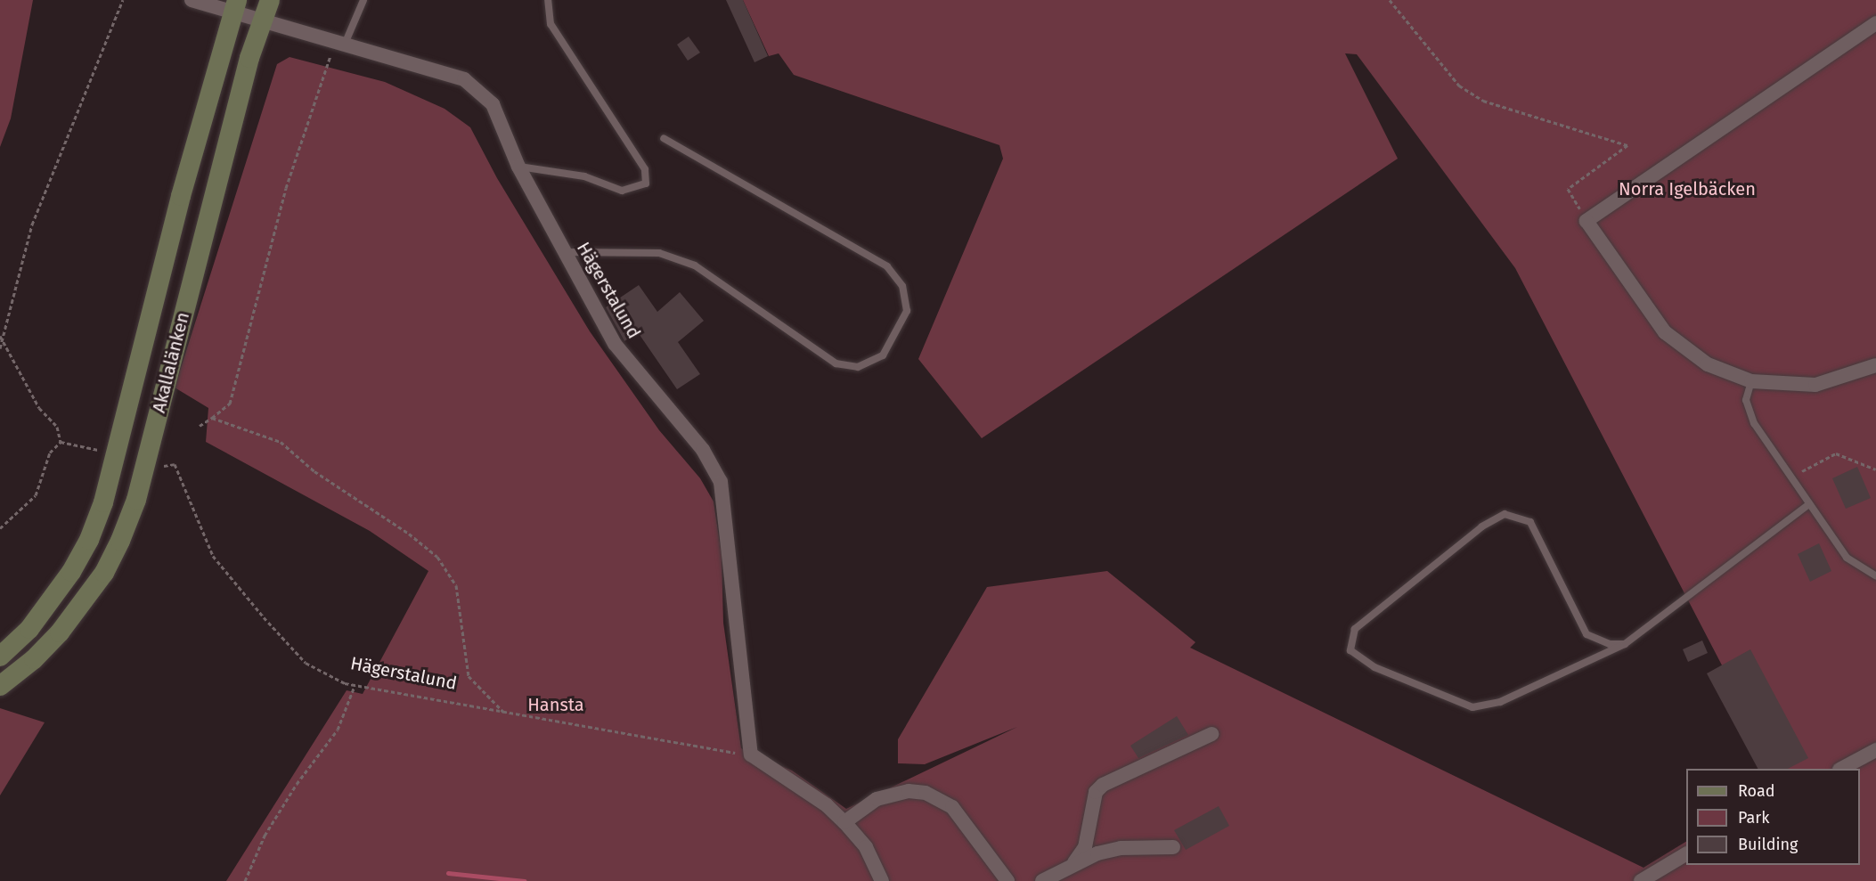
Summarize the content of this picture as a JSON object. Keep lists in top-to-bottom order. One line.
{"streets":{"main road":["Akallalänken"],"street":["Hägerstalund"]},"crossings":[["Hägerstalund","Akallalänken"]],"parks":["Norra Igelbäcken","Hansta"],"legend":["Road","Park","Building"]}
